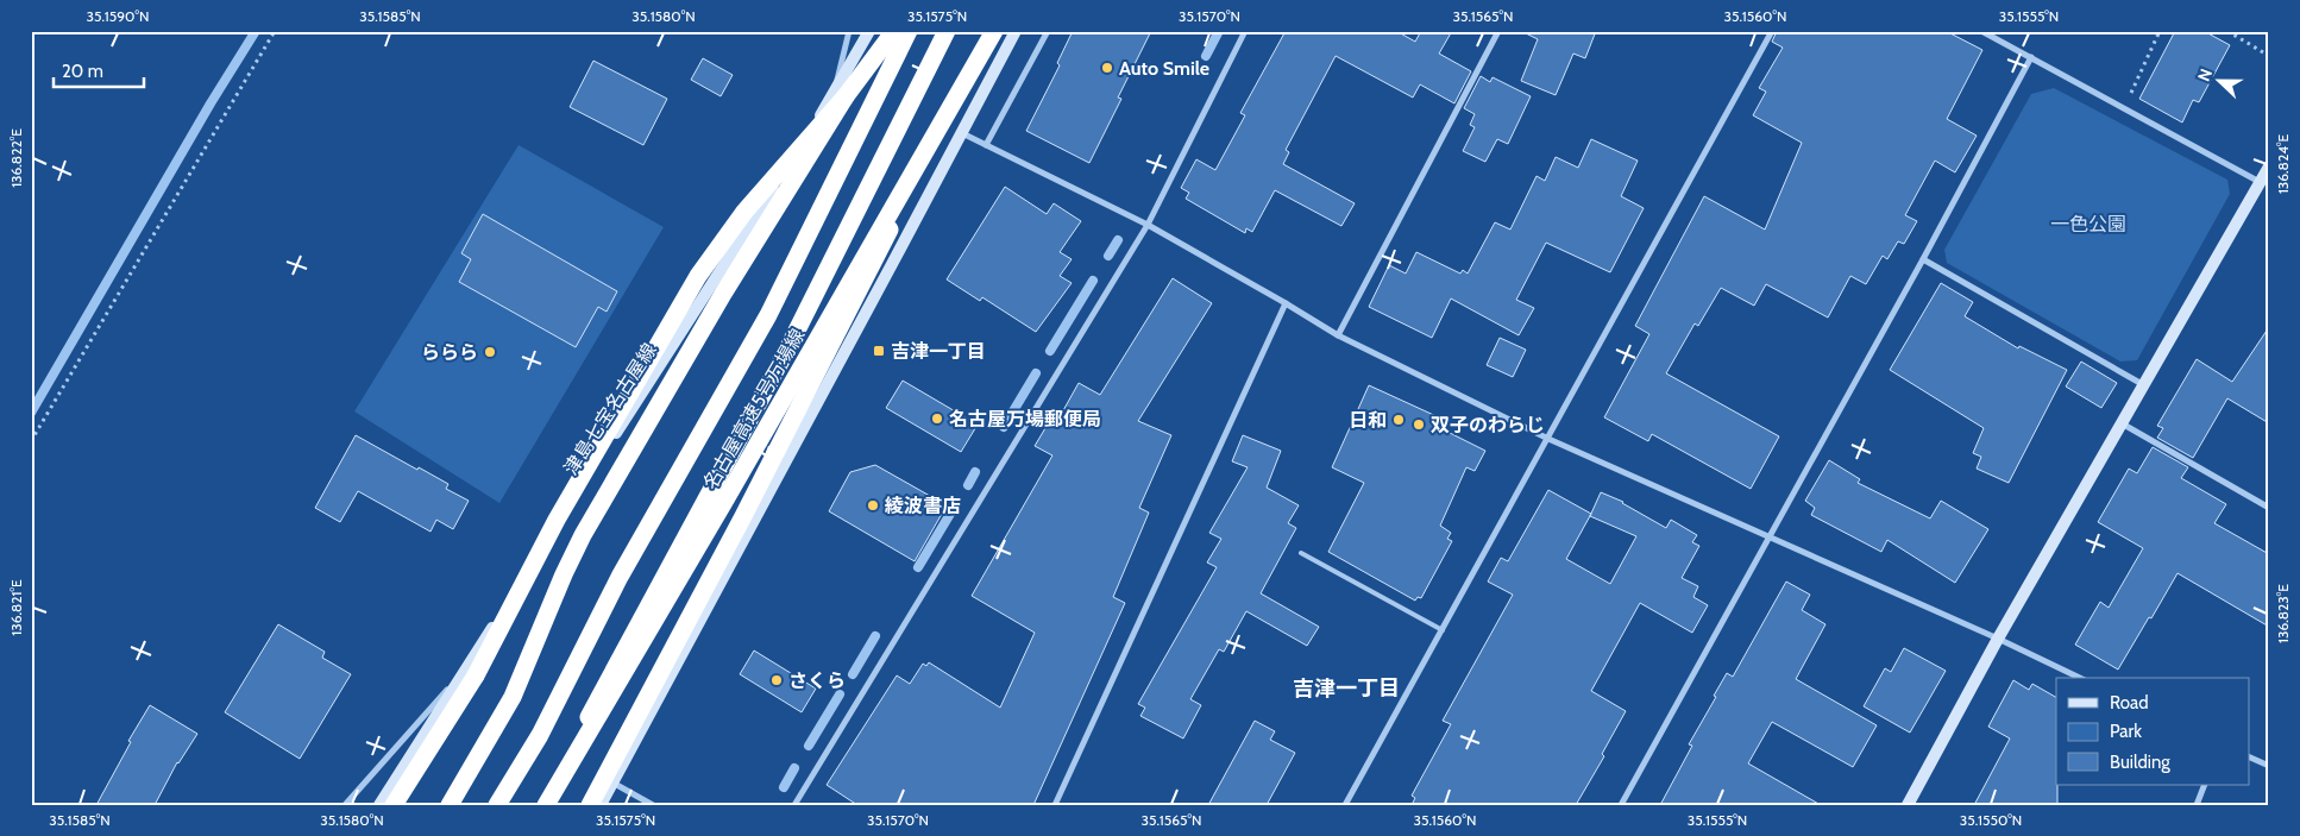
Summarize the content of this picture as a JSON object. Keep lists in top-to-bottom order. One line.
{"streets":{"highway":["名古屋高速5号万場線"],"main road":["津島七宝名古屋線"]},"districts":["吉津一丁目"],"parks":["一色公園"],"places":{"other":["Auto Smile","ららら","名古屋万場郵便局","日和","双子のわらじ","綾波書店","さくら"],"transit":["吉津一丁目"]},"legend":["Road","Park","Building"],"scale_bar":"20 m","north":"left","coordinates":["35.1590°N","35.1585°N","35.1580°N","35.1575°N","35.1570°N","35.1565°N","35.1560°N","35.1555°N","136.822°E","136.824°E","136.821°E","136.823°E","35.1550°N"]}
